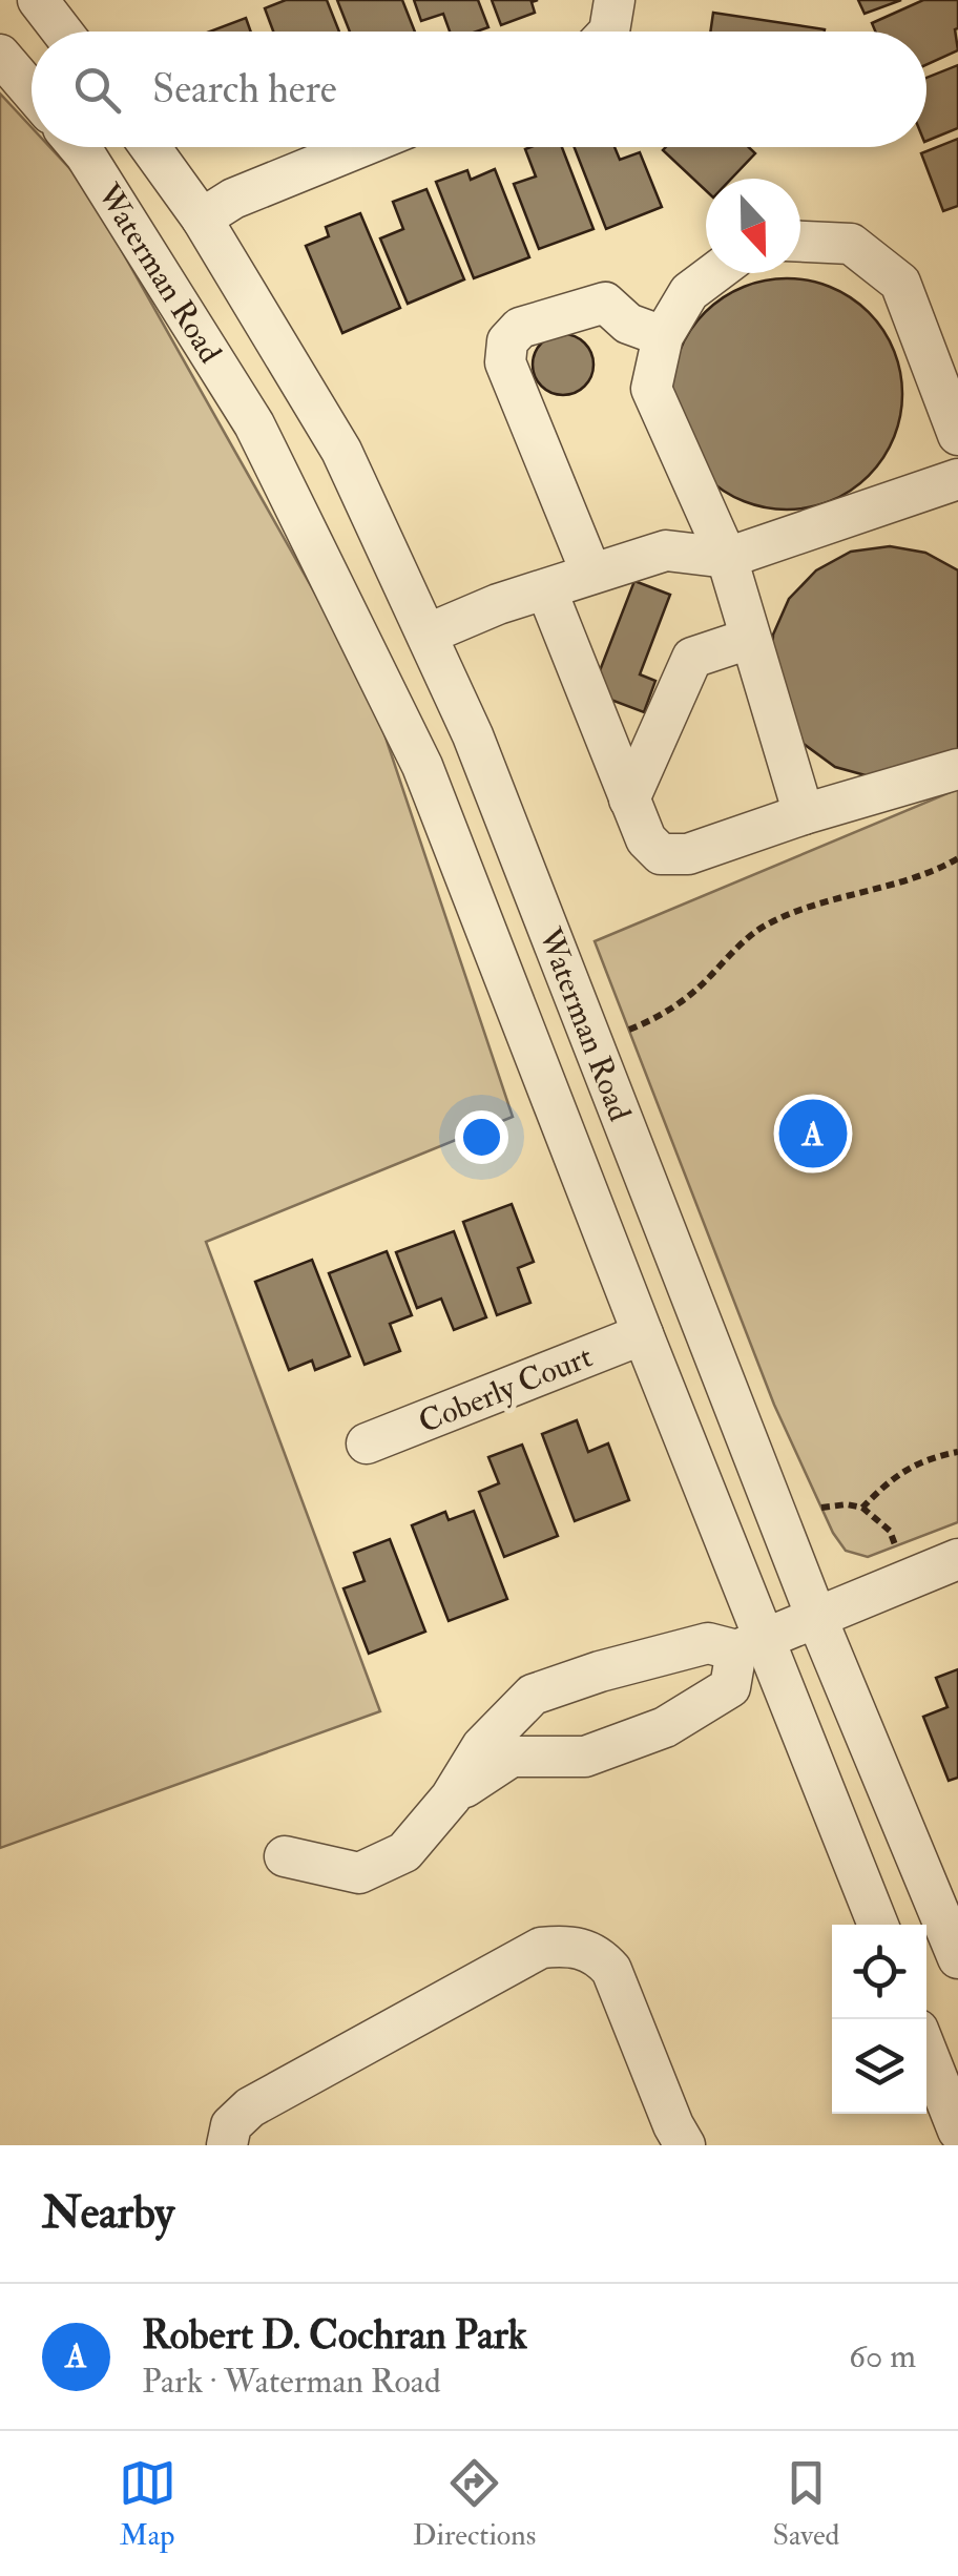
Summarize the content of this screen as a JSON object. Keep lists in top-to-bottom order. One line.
{"streets":{"street":["Waterman Road","Coberly Court"]},"crossings":[["Waterman Road","Coberly Court"]],"north":"bottom","page":{"search":"Search here","pins":"A","heading":"Nearby","list":[{"mark":"A","name":"Robert D. Cochran Park","note":"Park · Waterman Road","value":"60 m"}],"nav":["Map","Directions","Saved"]}}
